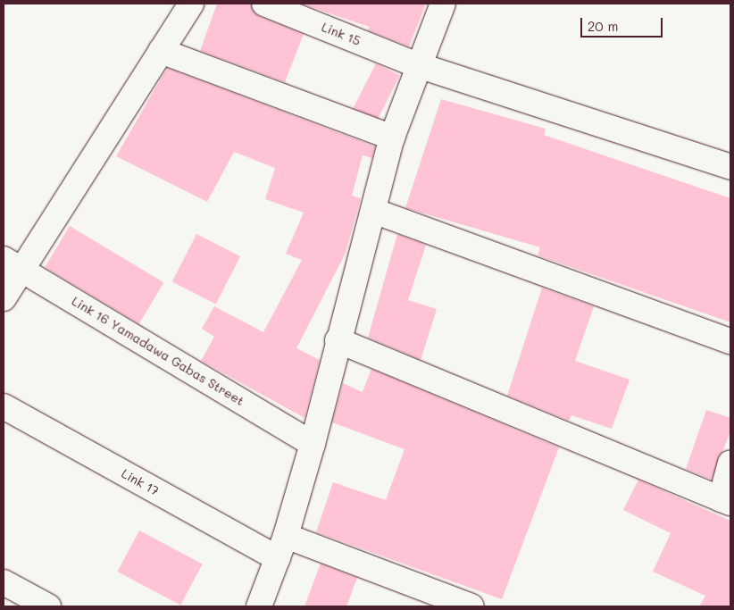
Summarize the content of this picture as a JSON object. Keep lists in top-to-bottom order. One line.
{"streets":{"street":["Link 15","Link 16 Yamadawa Gabas Street","Link 17"]},"scale_bar":"20 m"}
